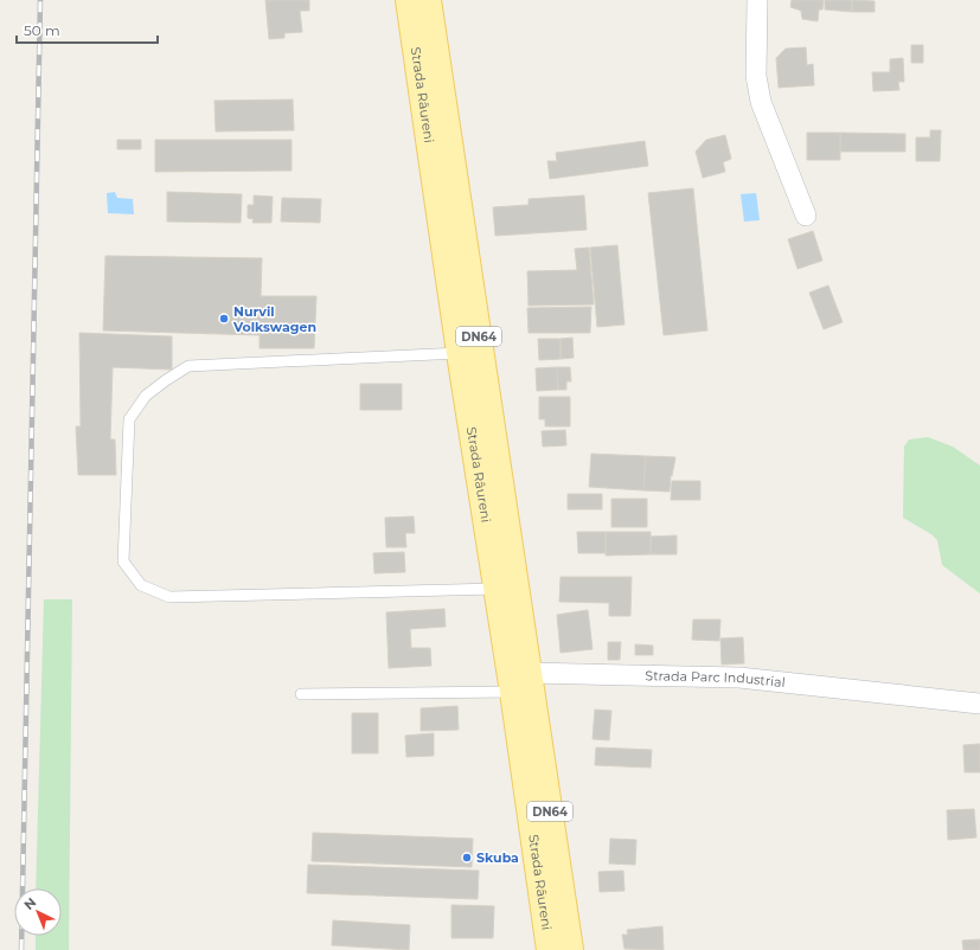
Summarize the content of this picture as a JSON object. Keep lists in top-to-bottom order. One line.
{"streets":{"main road":["Strada Râureni","DN64"],"street":["Strada Parc Industrial"]},"crossings":[["Strada Râureni","Strada Parc Industrial"]],"places":["Nurvil Volkswagen","Skuba"],"scale_bar":"50 m","north":"top left"}
